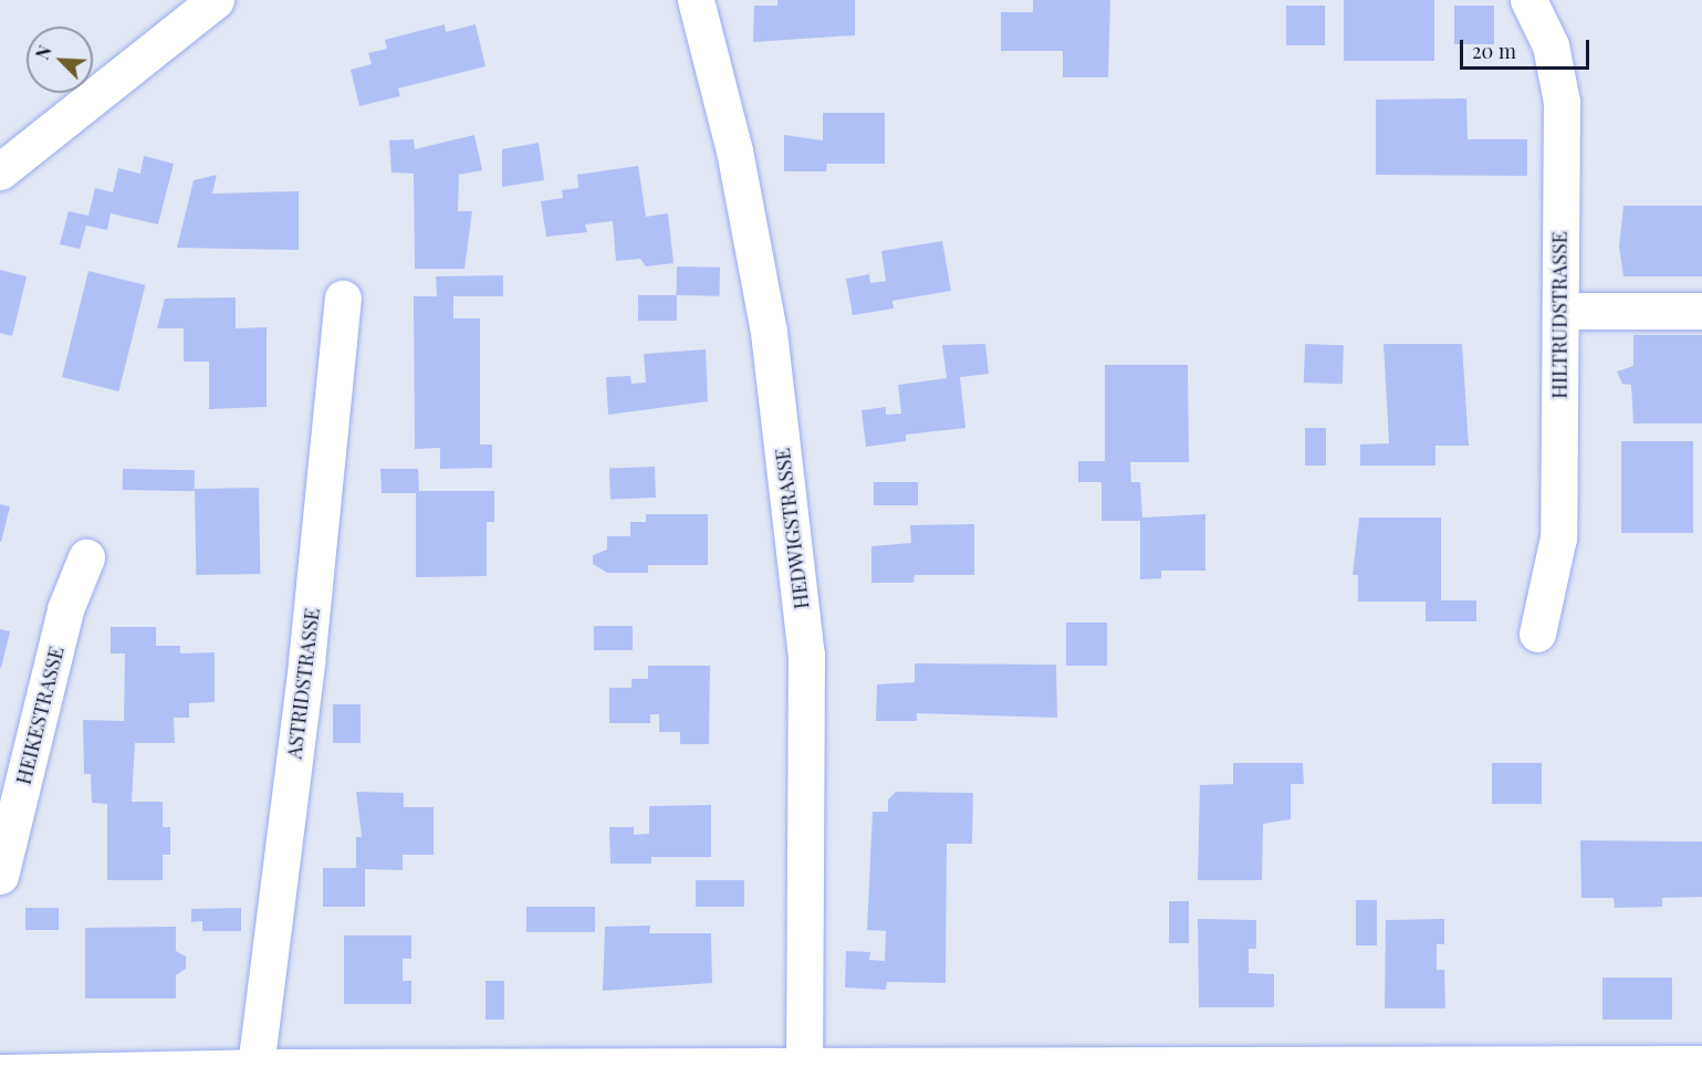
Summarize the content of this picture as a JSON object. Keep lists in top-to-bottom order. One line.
{"streets":{"street":["HILTRUDSTRASSE","HEDWIGSTRASSE","ASTRIDSTRASSE","HEIKESTRASSE"]},"scale_bar":"20 m","north":"top left"}
